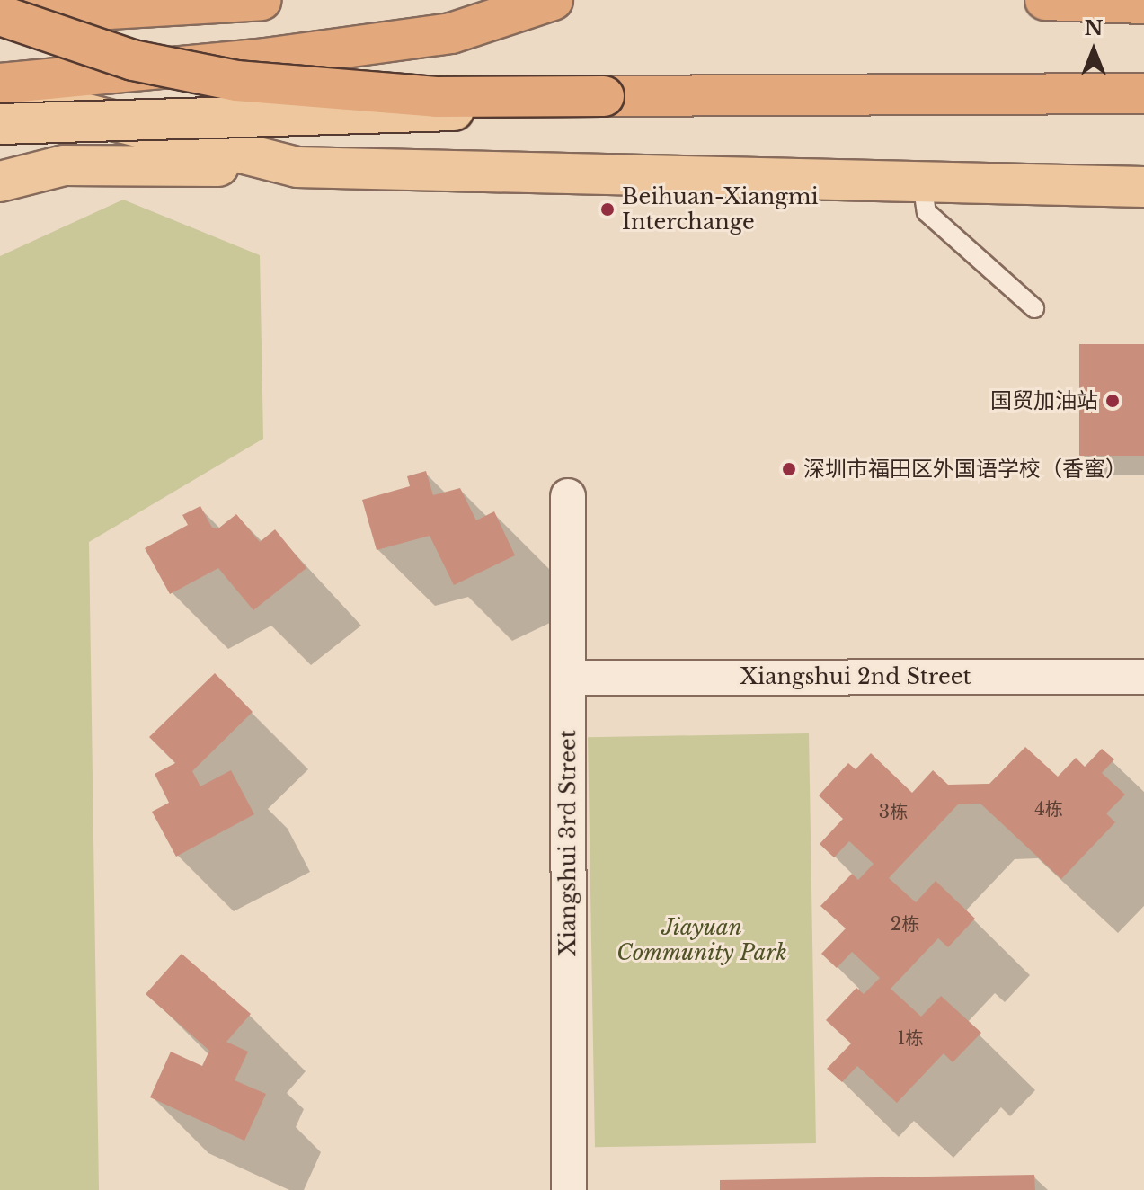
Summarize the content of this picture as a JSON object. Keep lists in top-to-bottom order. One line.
{"streets":{"street":["Xiangshui 2nd Street","Xiangshui 3rd Street"]},"crossings":[["Xiangshui 2nd Street","Xiangshui 3rd Street"]],"parks":["Jiayuan Community Park"],"places":["Beihuan-Xiangmi Interchange","国贸加油站","深圳市福田区外国语学校（香蜜）"],"house_numbers":["4栋","3栋","2栋","1栋"],"north":"top"}
